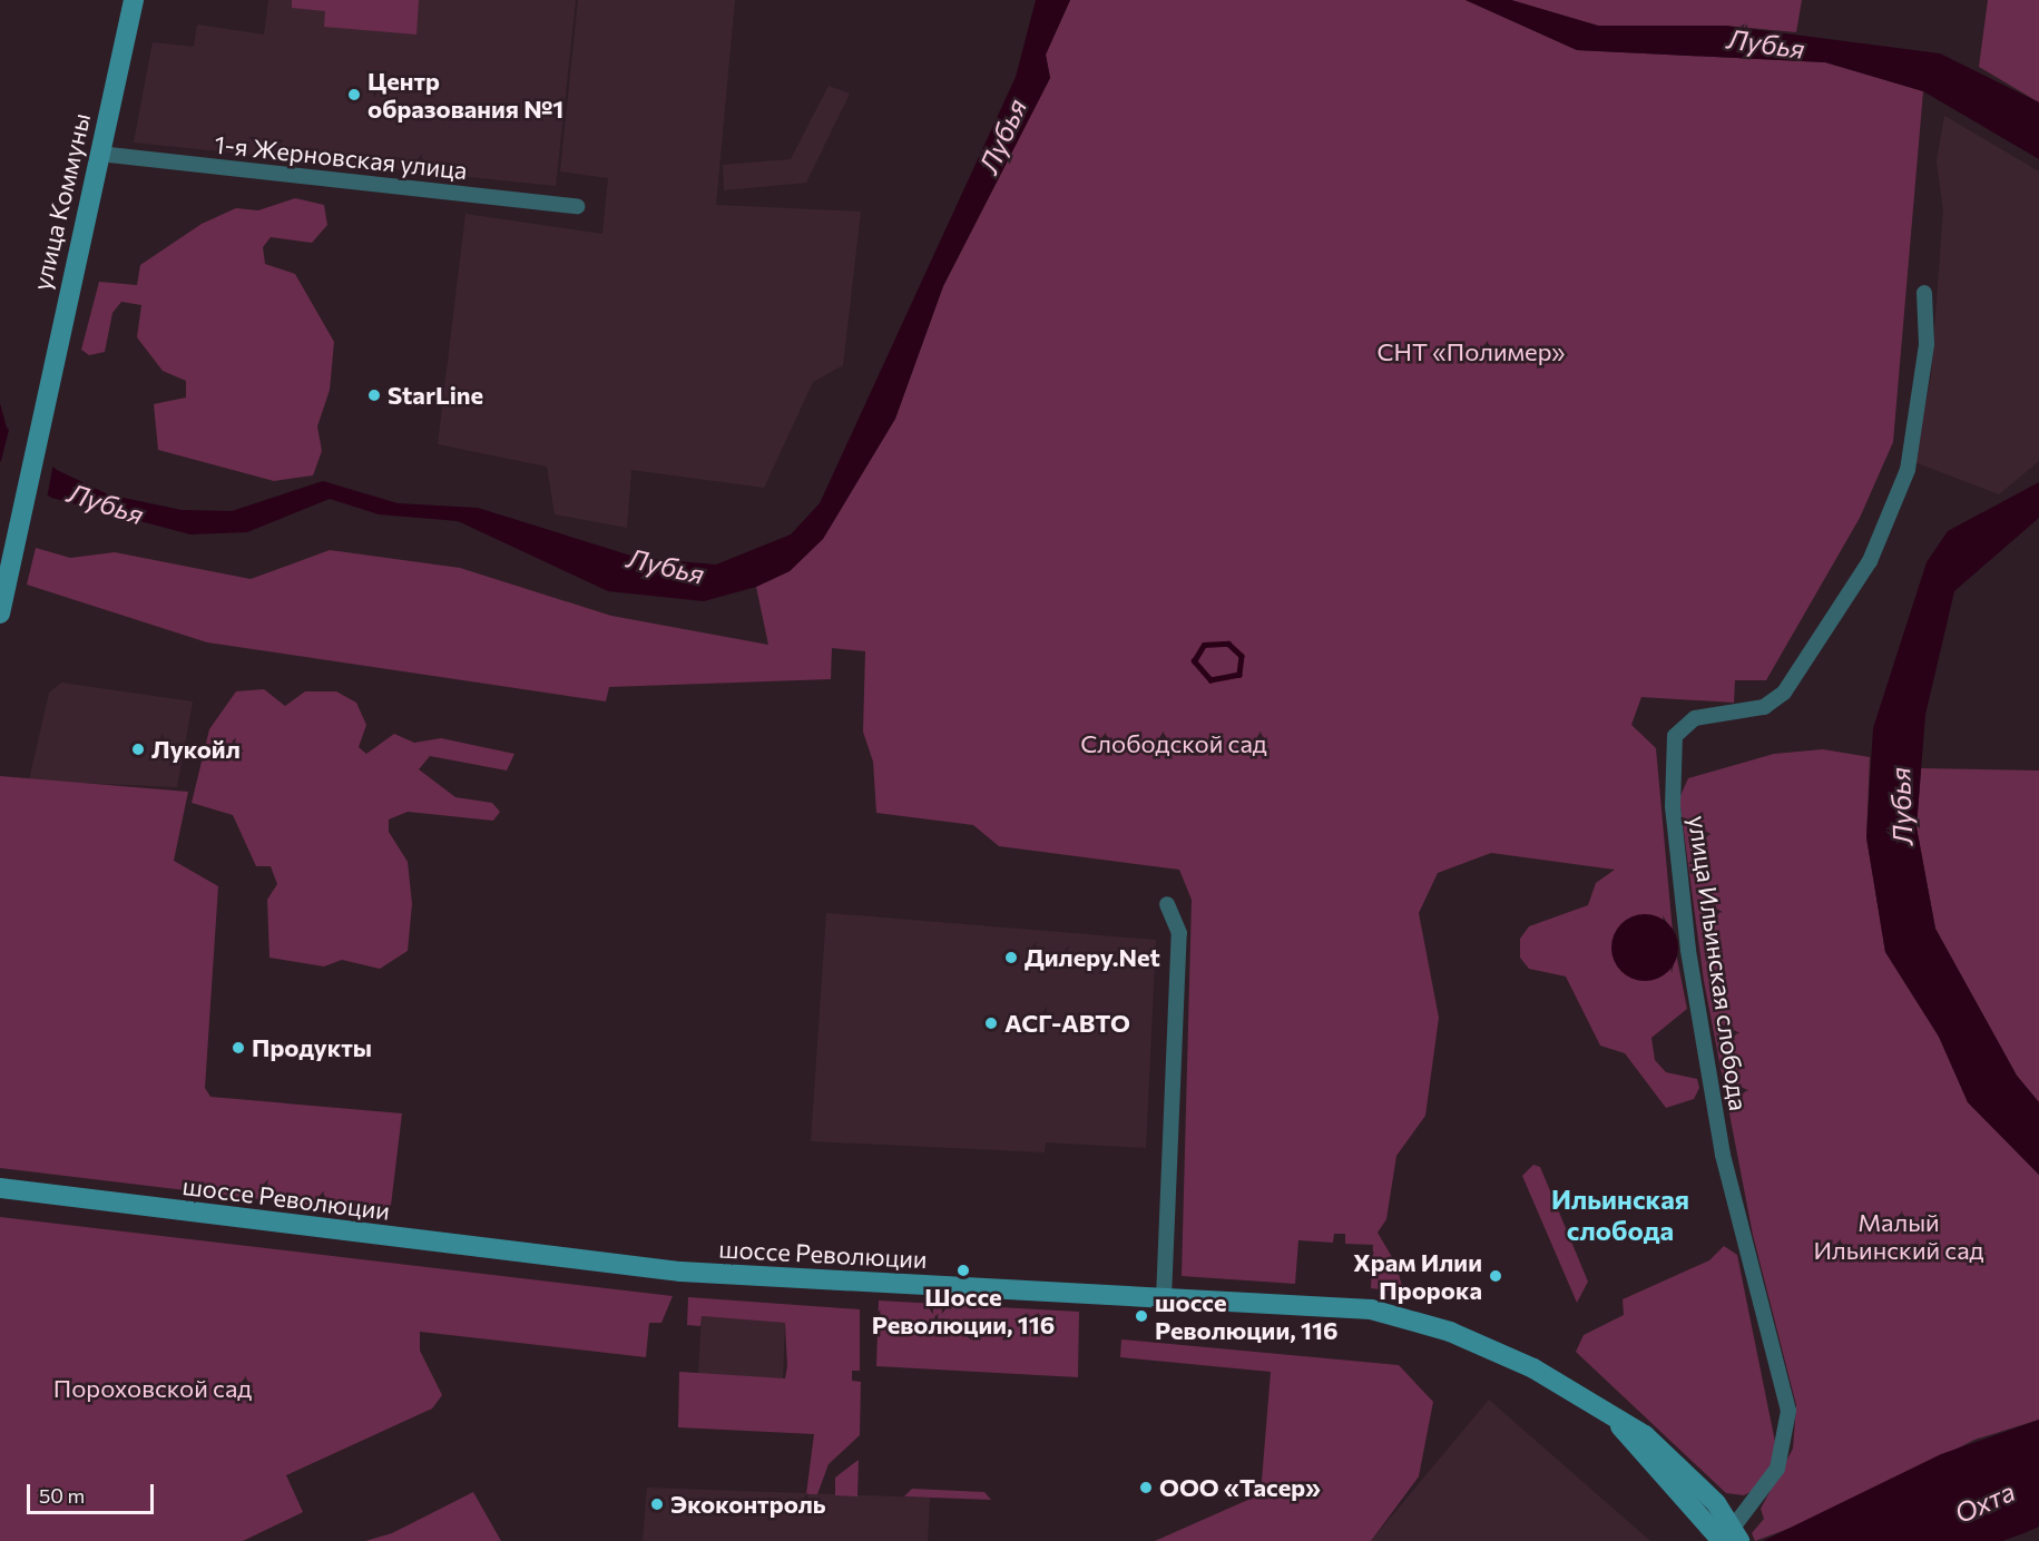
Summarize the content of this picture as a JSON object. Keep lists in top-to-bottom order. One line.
{"streets":{"main road":["улица Коммуны","шоссе Революции"],"street":["1-я Жерновская улица","улица Ильинская слобода"]},"crossings":[["1-я Жерновская улица","улица Коммуны"],["улица Ильинская слобода","шоссе Революции"]],"districts":["Ильинская слобода"],"water":["Лубья","Охта"],"parks":["СНТ «Полимер»","Слободской сад","Малый Ильинский сад","Пороховской сад"],"places":["Центр образования №1","StarLine","Лукойл","Дилеру.Net","АСГ-АВТО","Продукты","Шоссе Революции, 116","Храм Илии Пророка","шоссе Революции, 116","ООО «Тасер»","Экоконтроль"],"scale_bar":"50 m"}
